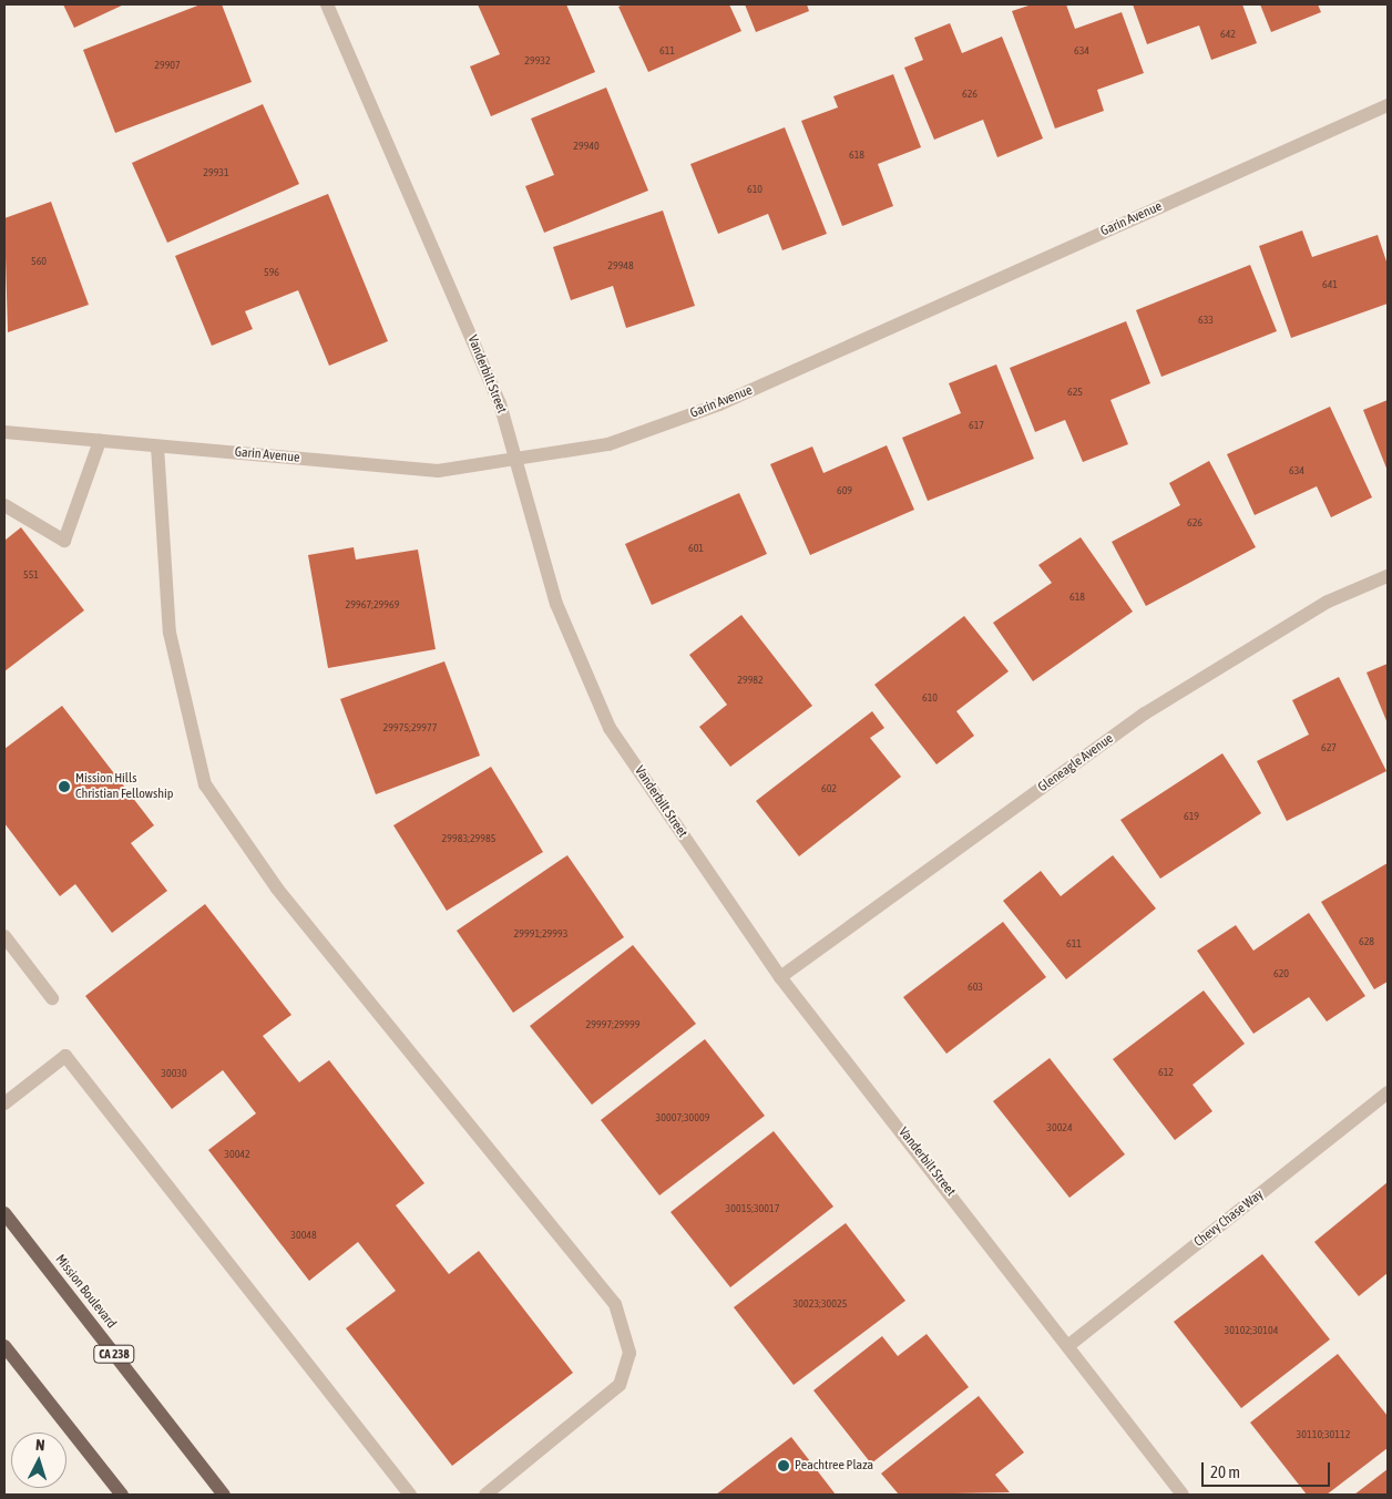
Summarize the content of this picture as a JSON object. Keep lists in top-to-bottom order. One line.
{"streets":{"main road":["Mission Boulevard","CA 238"],"street":["Garin Avenue","Vanderbilt Street","Gleneagle Avenue","Chevy Chase Way"]},"crossings":[["Garin Avenue","Vanderbilt Street"],["Vanderbilt Street","Gleneagle Avenue"],["Vanderbilt Street","Chevy Chase Way"]],"places":["Mission Hills Christian Fellowship","Peachtree Plaza"],"house_numbers":["642","611","634","29932","29907","626","29940","618","29931","610","560","29948","596","641","633","625","617","634","609","626","601","551","618","29967;29969","29982","610","29975;29977","627","602","619","29983;29985","29991;29993","628","611","620","603","29997;29999","612","30030","30007;30009","30024","30042","30015;30017","30048","30023;30025","30102;30104","30110;30112"],"scale_bar":"20 m","north":"top"}
